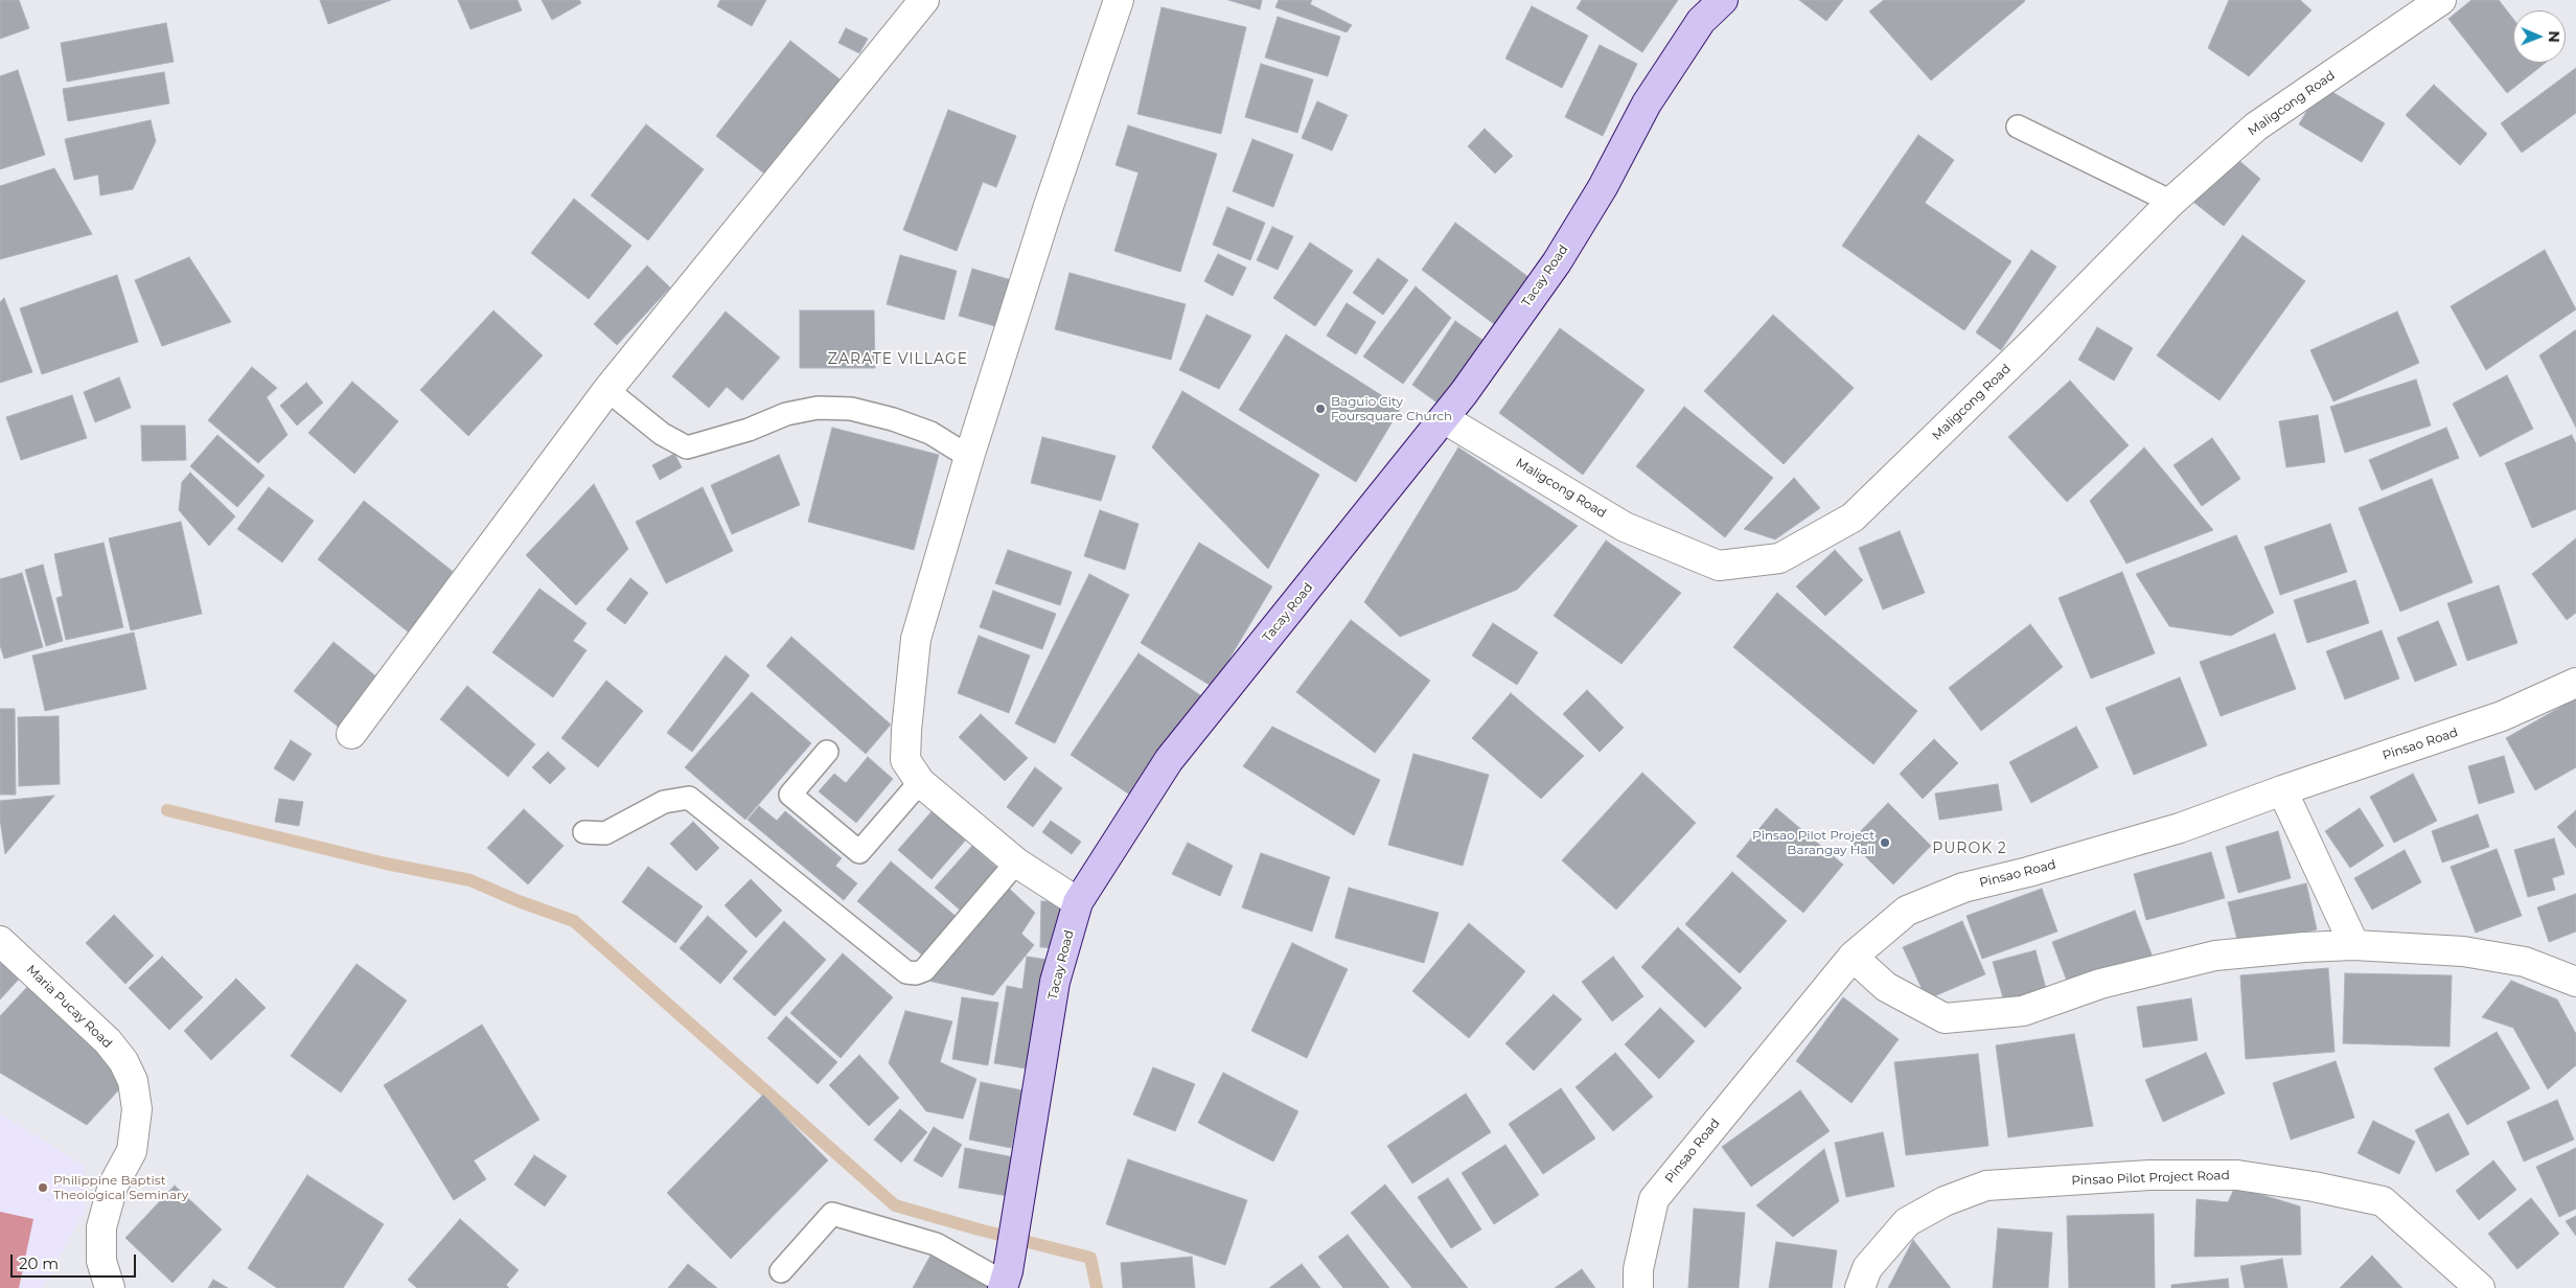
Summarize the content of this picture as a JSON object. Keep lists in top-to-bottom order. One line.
{"streets":{"main road":["Tacay Road"],"street":["Maligcong Road","Pinsao Road","Maria Pucay Road","Pinsao Pilot Project Road"]},"crossings":[["Maligcong Road","Tacay Road"]],"districts":["ZARATE VILLAGE","PUROK 2"],"places":["Baguio City Foursquare Church","Pinsao Pilot Project Barangay Hall","Philippine Baptist Theological Seminary"],"scale_bar":"20 m","north":"right"}
